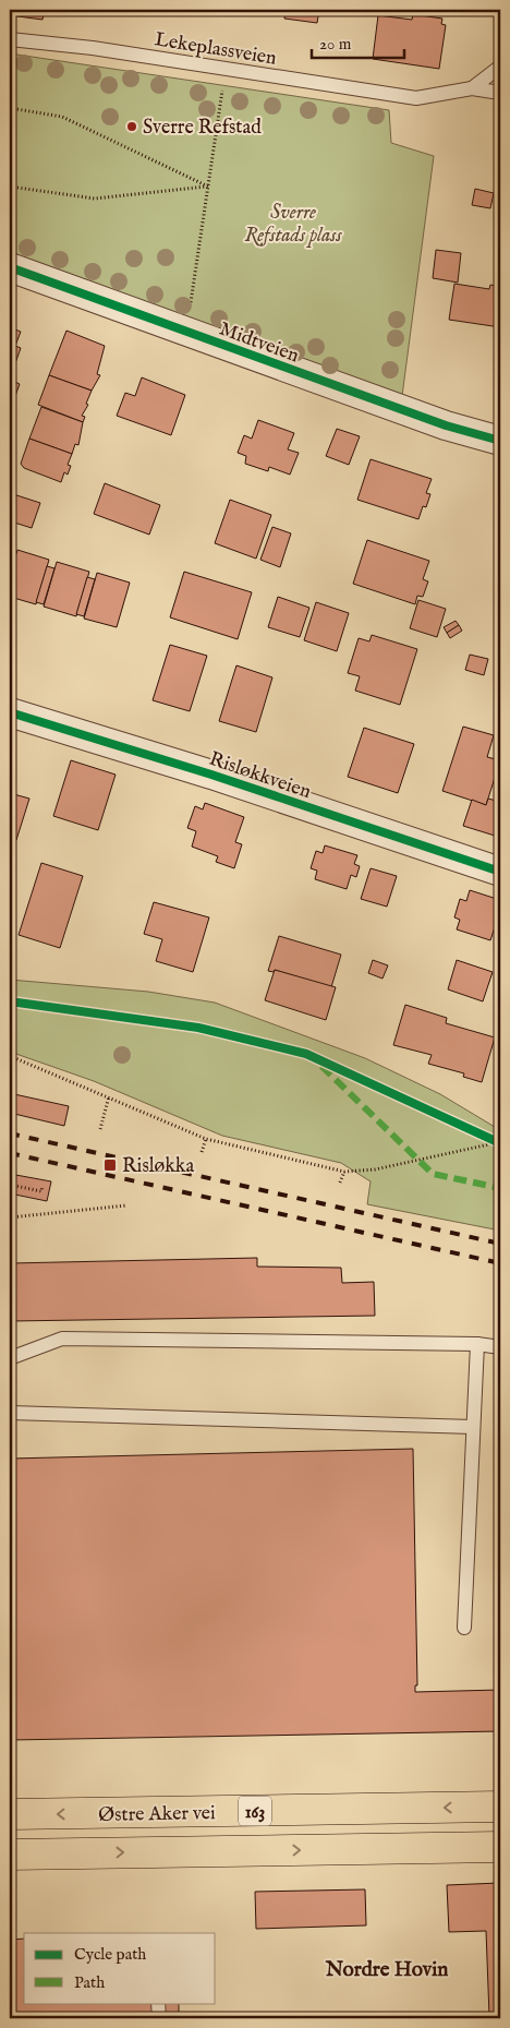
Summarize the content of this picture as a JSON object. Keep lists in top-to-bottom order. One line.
{"streets":{"highway":["163","Østre Aker vei"],"street":["Midtveien","Risløkkveien"],"lane":["Lekeplassveien"]},"districts":["Nordre Hovin"],"parks":["Sverre Refstads plass"],"places":{"other":["Sverre Refstad"],"transit":["Risløkka"]},"legend":["Cycle path","Path"],"scale_bar":"20 m"}
